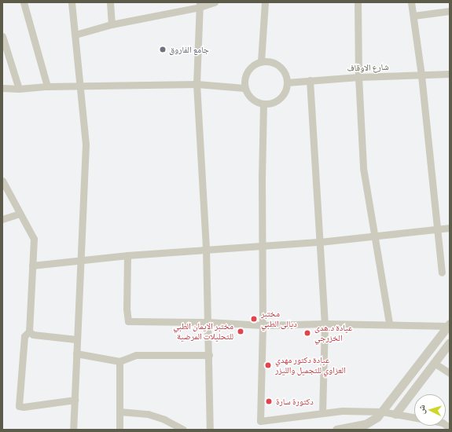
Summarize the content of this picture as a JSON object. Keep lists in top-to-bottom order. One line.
{"streets":{"street":["شارع الاوقاف"]},"places":["جامع الفاروق","مختبر ديالى الطبي","مختبر الايمان الطبي للتحليلات المرضية","عيادة د.هدى الخزرجي","عيادة دكتور مهدي العزاوي للتجميل والليزر","دكتورة سارة"],"north":"left"}
